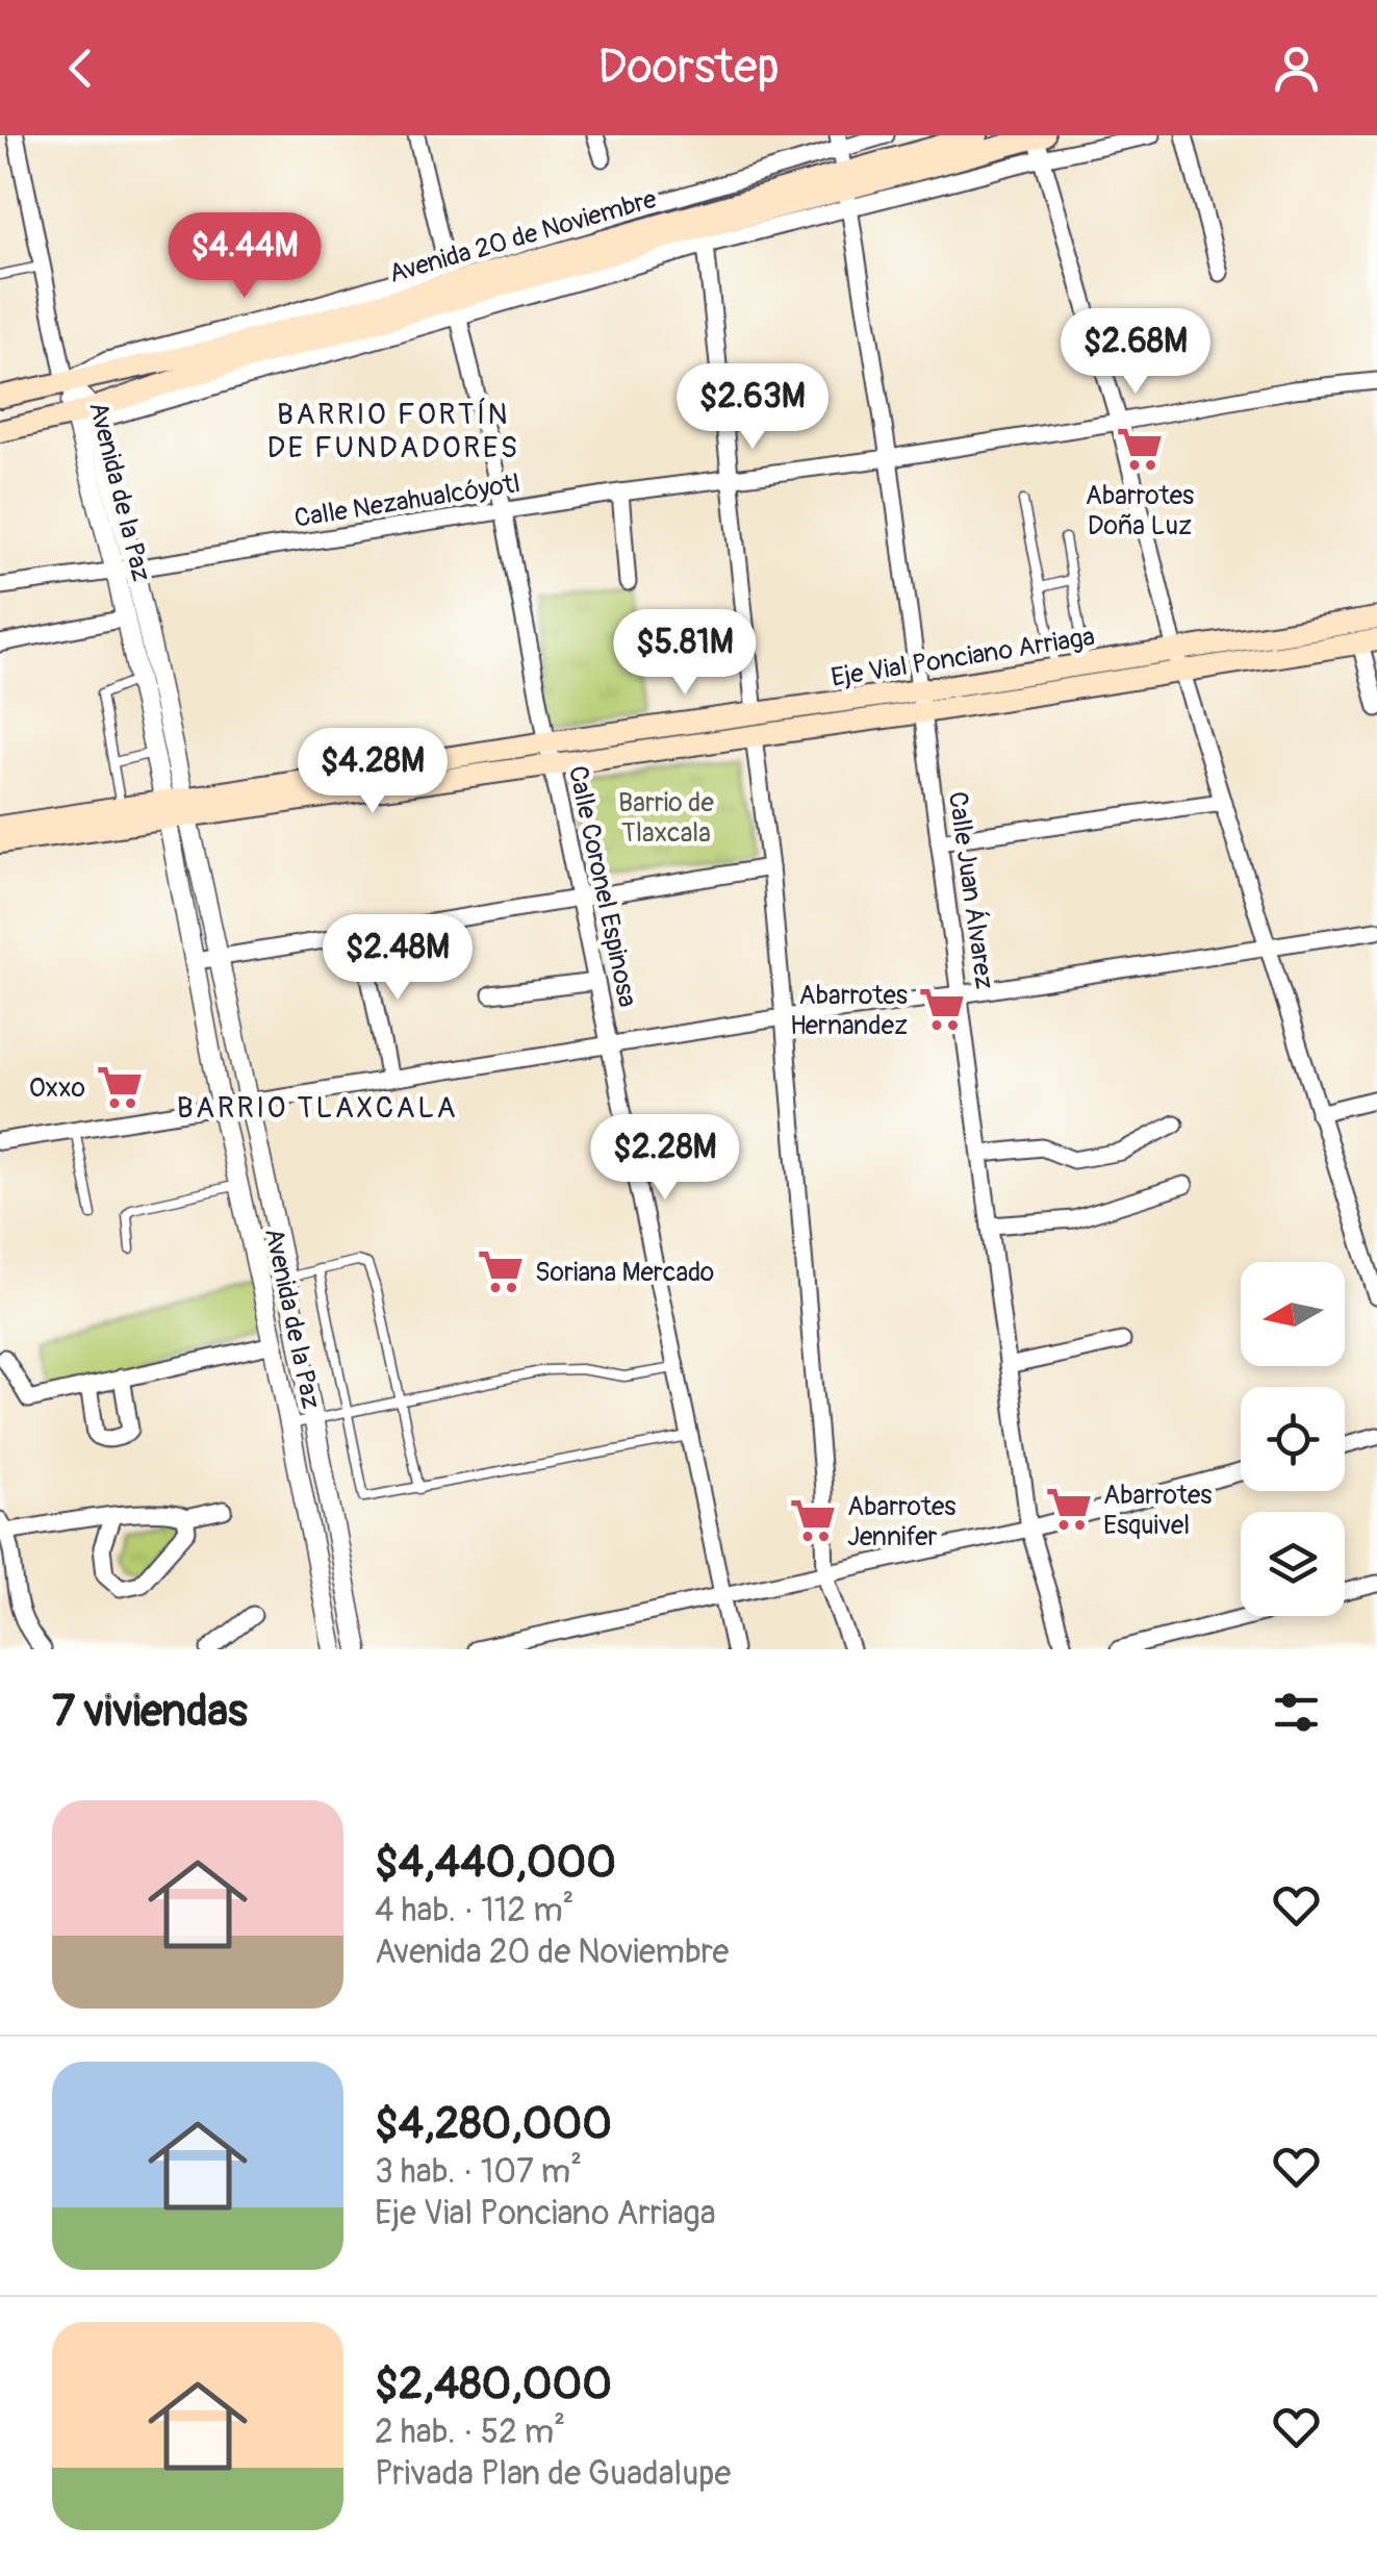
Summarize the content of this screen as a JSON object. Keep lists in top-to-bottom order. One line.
{"streets":{"main road":["Avenida 20 de Noviembre","Eje Vial Ponciano Arriaga"],"street":["Avenida de la Paz","Calle Nezahualcóyotl","Calle Coronel Espinosa","Calle Juan Álvarez"]},"crossings":[["Avenida 20 de Noviembre","Avenida de la Paz"],["Avenida 20 de Noviembre","Calle Coronel Espinosa"],["Avenida 20 de Noviembre","Calle Juan Álvarez"],["Avenida de la Paz","Calle Nezahualcóyotl"],["Avenida de la Paz","Eje Vial Ponciano Arriaga"],["Calle Nezahualcóyotl","Calle Coronel Espinosa"],["Calle Nezahualcóyotl","Calle Juan Álvarez"],["Eje Vial Ponciano Arriaga","Calle Coronel Espinosa"],["Eje Vial Ponciano Arriaga","Calle Juan Álvarez"]],"districts":["BARRIO FORTÍN DE FUNDADORES","BARRIO TLAXCALA"],"parks":["Barrio de Tlaxcala"],"places":{"supermarket":["Abarrotes Doña Luz","Abarrotes Hernandez","Oxxo","Soriana Mercado","Abarrotes Esquivel","Abarrotes Jennifer"]},"north":"left","page":{"header":"Doorstep","price":["$4.44M","$2.68M","$2.63M","$5.81M","$4.28M","$2.48M","$2.28M"],"heading":"7 viviendas","list":[{"name":"$4,440,000","note":"4 hab. · 112 m² · Avenida 20 de Noviembre"},{"name":"$4,280,000","note":"3 hab. · 107 m² · Eje Vial Ponciano Arriaga"},{"name":"$2,480,000","note":"2 hab. · 52 m² · Privada Plan de Guadalupe"}]}}
